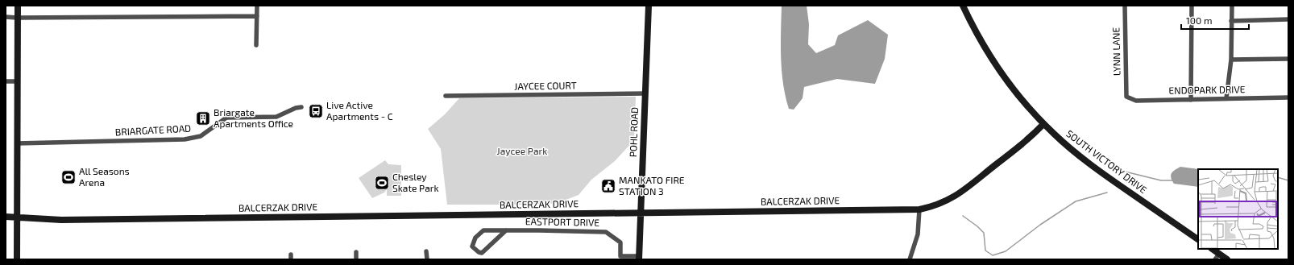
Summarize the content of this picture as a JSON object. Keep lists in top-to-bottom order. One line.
{"streets":{"street":["LYNN LANE","JAYCEE COURT","ENDOPARK DRIVE","BRIARGATE ROAD","POHL ROAD","SOUTH VICTORY DRIVE","BALCERZAK DRIVE","EASTPORT DRIVE"]},"crossings":[["LYNN LANE","ENDOPARK DRIVE"],["JAYCEE COURT","POHL ROAD"],["POHL ROAD","BALCERZAK DRIVE"],["POHL ROAD","EASTPORT DRIVE"],["SOUTH VICTORY DRIVE","BALCERZAK DRIVE"]],"parks":["Jaycee Park"],"places":{"bus stop":["Live Active Apartments - C"],"building":["Briargate Apartments Office"],"sports":["All Seasons Arena","Chesley Skate Park"],"public building":["MANKATO FIRE STATION 3"]},"scale_bar":"100 m"}
